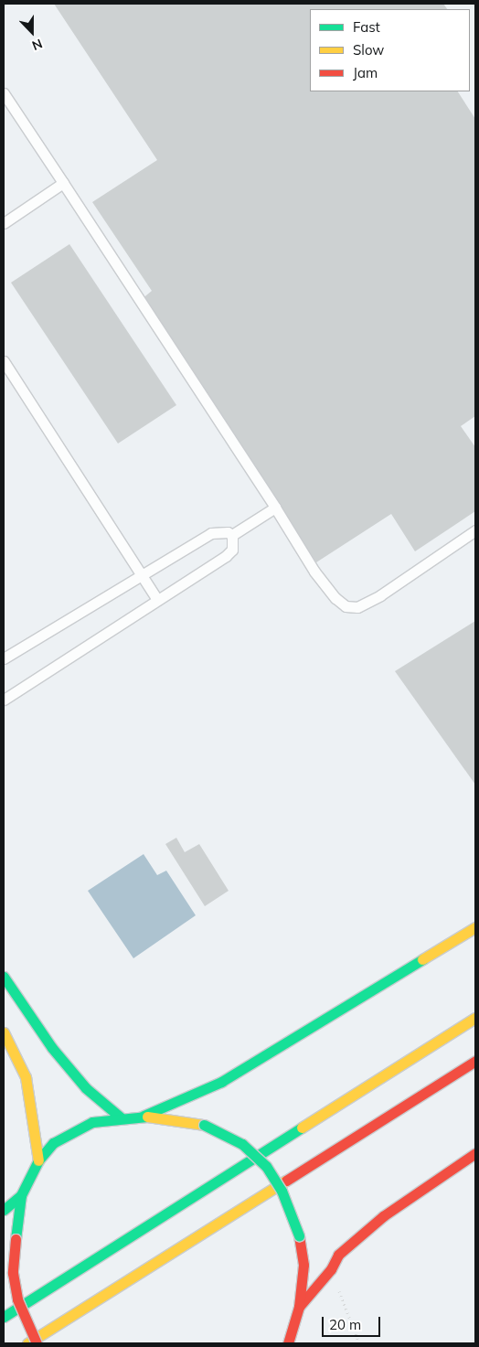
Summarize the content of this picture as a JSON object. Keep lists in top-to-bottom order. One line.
{"legend":["Fast","Slow","Jam"],"scale_bar":"20 m","north":"bottom"}
